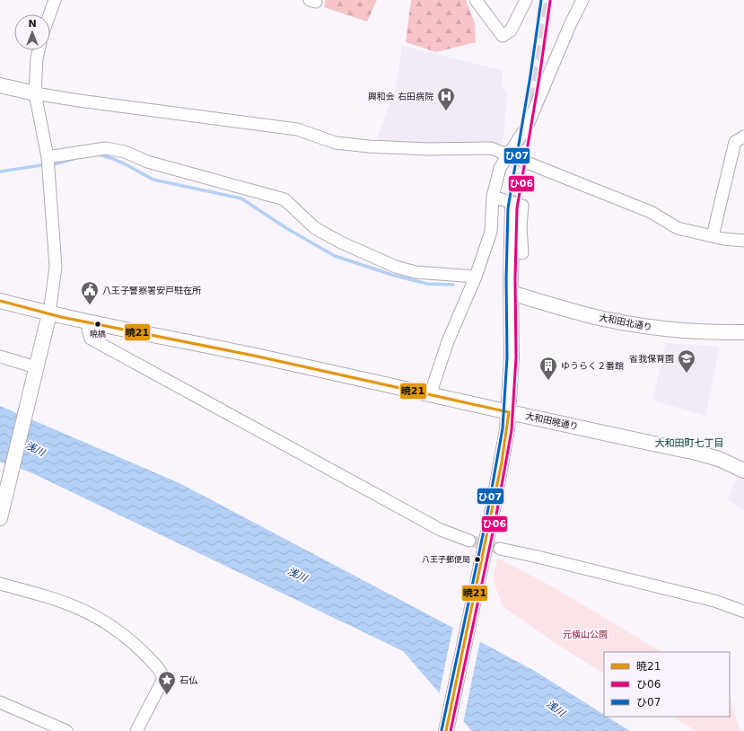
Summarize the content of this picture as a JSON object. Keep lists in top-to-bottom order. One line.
{"streets":{"street":["大和田北通り","大和田暁通り"]},"districts":["大和田町七丁目"],"water":["浅川"],"parks":["元横山公園"],"places":{"hospital":["興和会 右田病院"],"public building":["八王子警察署安戸駐在所"],"other":["暁橋","八王子郵便局"],"school or university":["省我保育園"],"building":["ゆうらく２番館"],"place":["石仏"]},"lines":["transit line ひ07","transit line ひ06","transit line 暁21"],"legend":["暁21","ひ06","ひ07"],"north":"top"}
